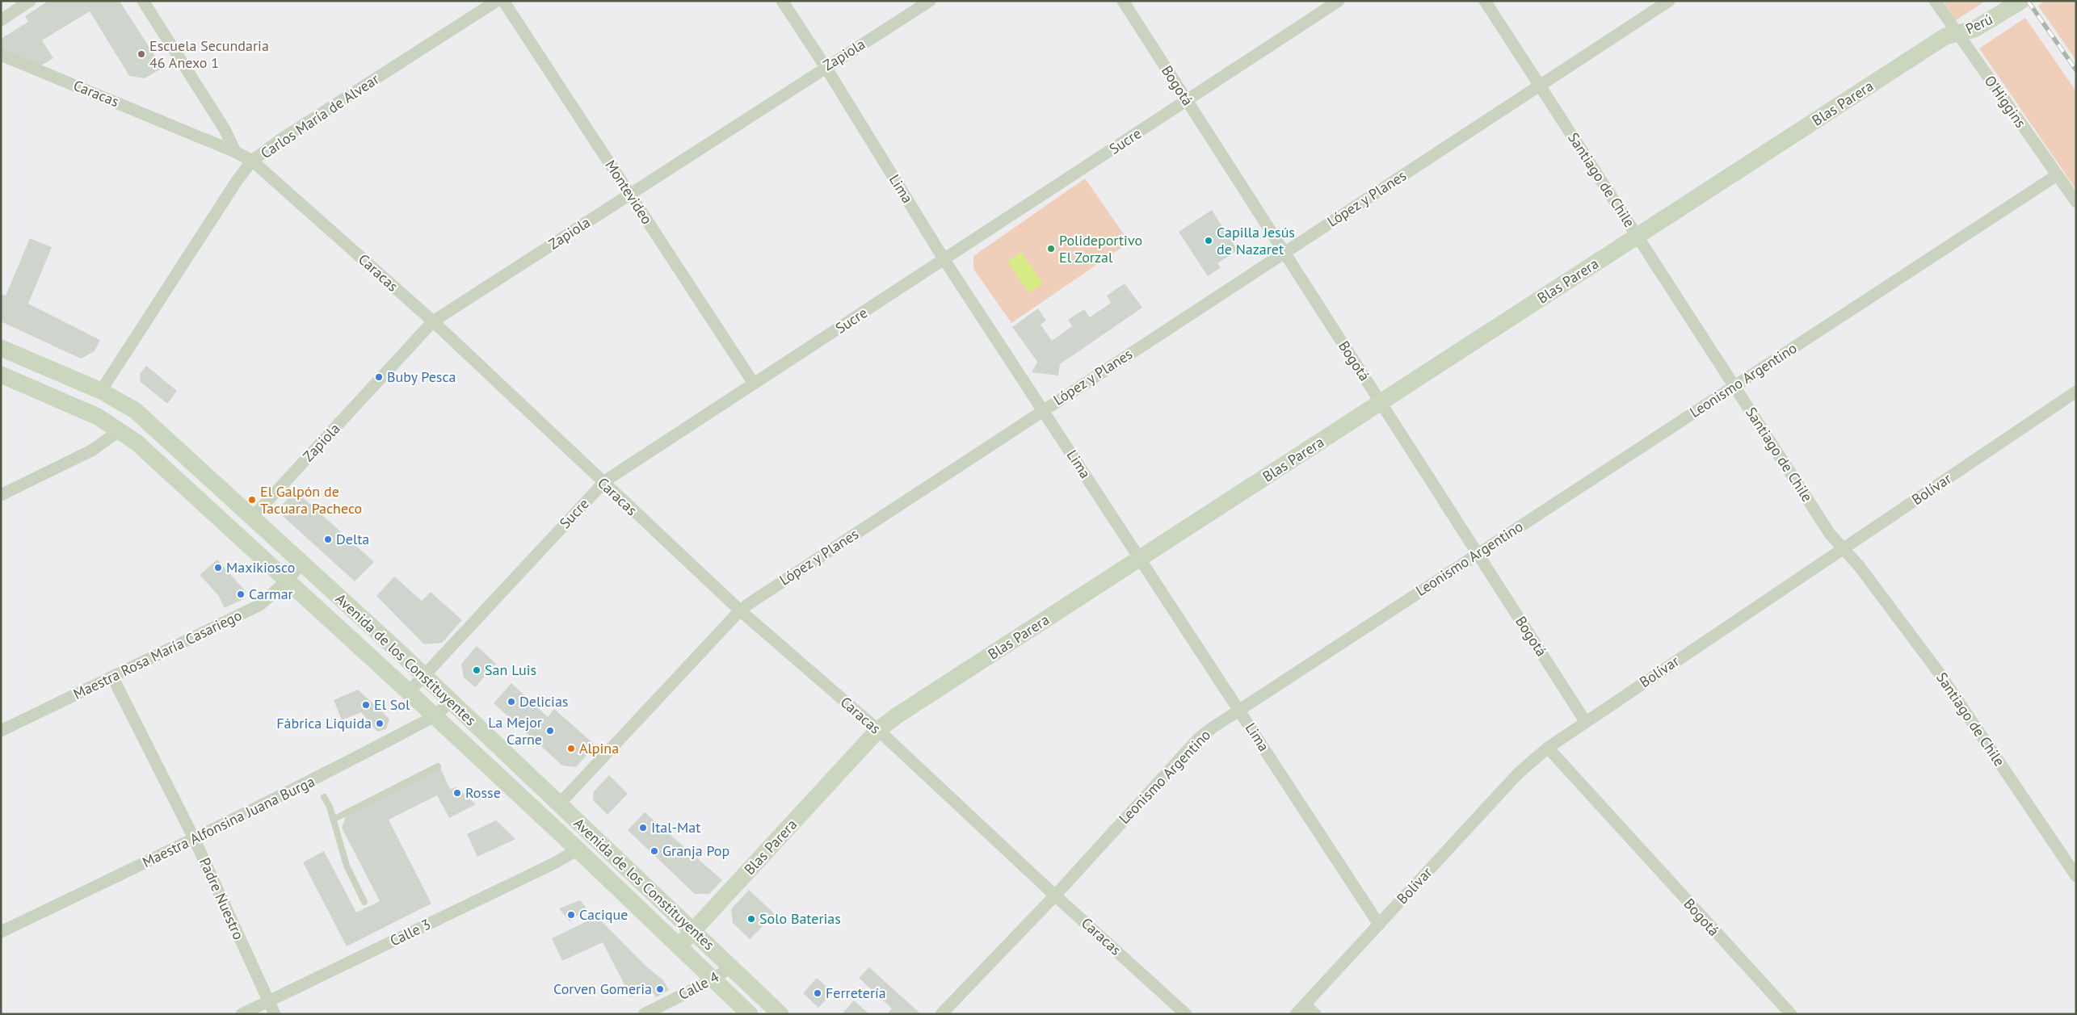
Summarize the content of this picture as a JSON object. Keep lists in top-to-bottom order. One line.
{"streets":{"main road":["Perú","Blas Parera","Avenida de los Constituyentes"],"street":["Zapiola","Bogotá","Caracas","O'Higgins","Carlos María de Alvear","Sucre","Santiago de Chile","Lima","Montevideo","López y Planes","Leonismo Argentino","Bolívar","Maestra Rosa María Casariego","Maestra Alfonsina Juana Burga","Padre Nuestro","Calle 3","Calle 4"]},"crossings":[["Perú","O'Higgins"],["Perú","Blas Parera"],["Zapiola","Caracas"],["Zapiola","Lima"],["Zapiola","Montevideo"],["Zapiola","Avenida de los Constituyentes"],["Bogotá","Blas Parera"],["Bogotá","Sucre"],["Bogotá","López y Planes"],["Bogotá","Leonismo Argentino"],["Bogotá","Bolívar"],["Caracas","Blas Parera"],["Caracas","Carlos María de Alvear"],["Caracas","Sucre"],["Caracas","López y Planes"],["Caracas","Leonismo Argentino"],["O'Higgins","Blas Parera"],["O'Higgins","Leonismo Argentino"],["Blas Parera","Santiago de Chile"],["Blas Parera","Lima"],["Blas Parera","Avenida de los Constituyentes"],["Carlos María de Alvear","Avenida de los Constituyentes"],["Sucre","Lima"],["Sucre","Montevideo"],["Sucre","Avenida de los Constituyentes"],["Santiago de Chile","López y Planes"],["Santiago de Chile","Leonismo Argentino"],["Santiago de Chile","Bolívar"],["Lima","López y Planes"],["Lima","Leonismo Argentino"],["Lima","Bolívar"],["López y Planes","Avenida de los Constituyentes"],["Maestra Rosa María Casariego","Avenida de los Constituyentes"],["Maestra Rosa María Casariego","Padre Nuestro"],["Avenida de los Constituyentes","Maestra Alfonsina Juana Burga"],["Avenida de los Constituyentes","Calle 3"],["Avenida de los Constituyentes","Calle 4"],["Maestra Alfonsina Juana Burga","Padre Nuestro"],["Padre Nuestro","Calle 3"]],"places":["Escuela Secundaria 46 Anexo 1","Capilla Jesús de Nazaret","Polideportivo El Zorzal","Buby Pesca","El Galpón de Tacuara Pacheco","Delta","Maxikiosco","Carmar","San Luis","Delicias","El Sol","Fábrica Liquida","La Mejor Carne","Alpina","Rosse","Ital-Mat","Granja Pop","Cacique","Solo Baterias","Corven Gomeria","Ferretería"]}
